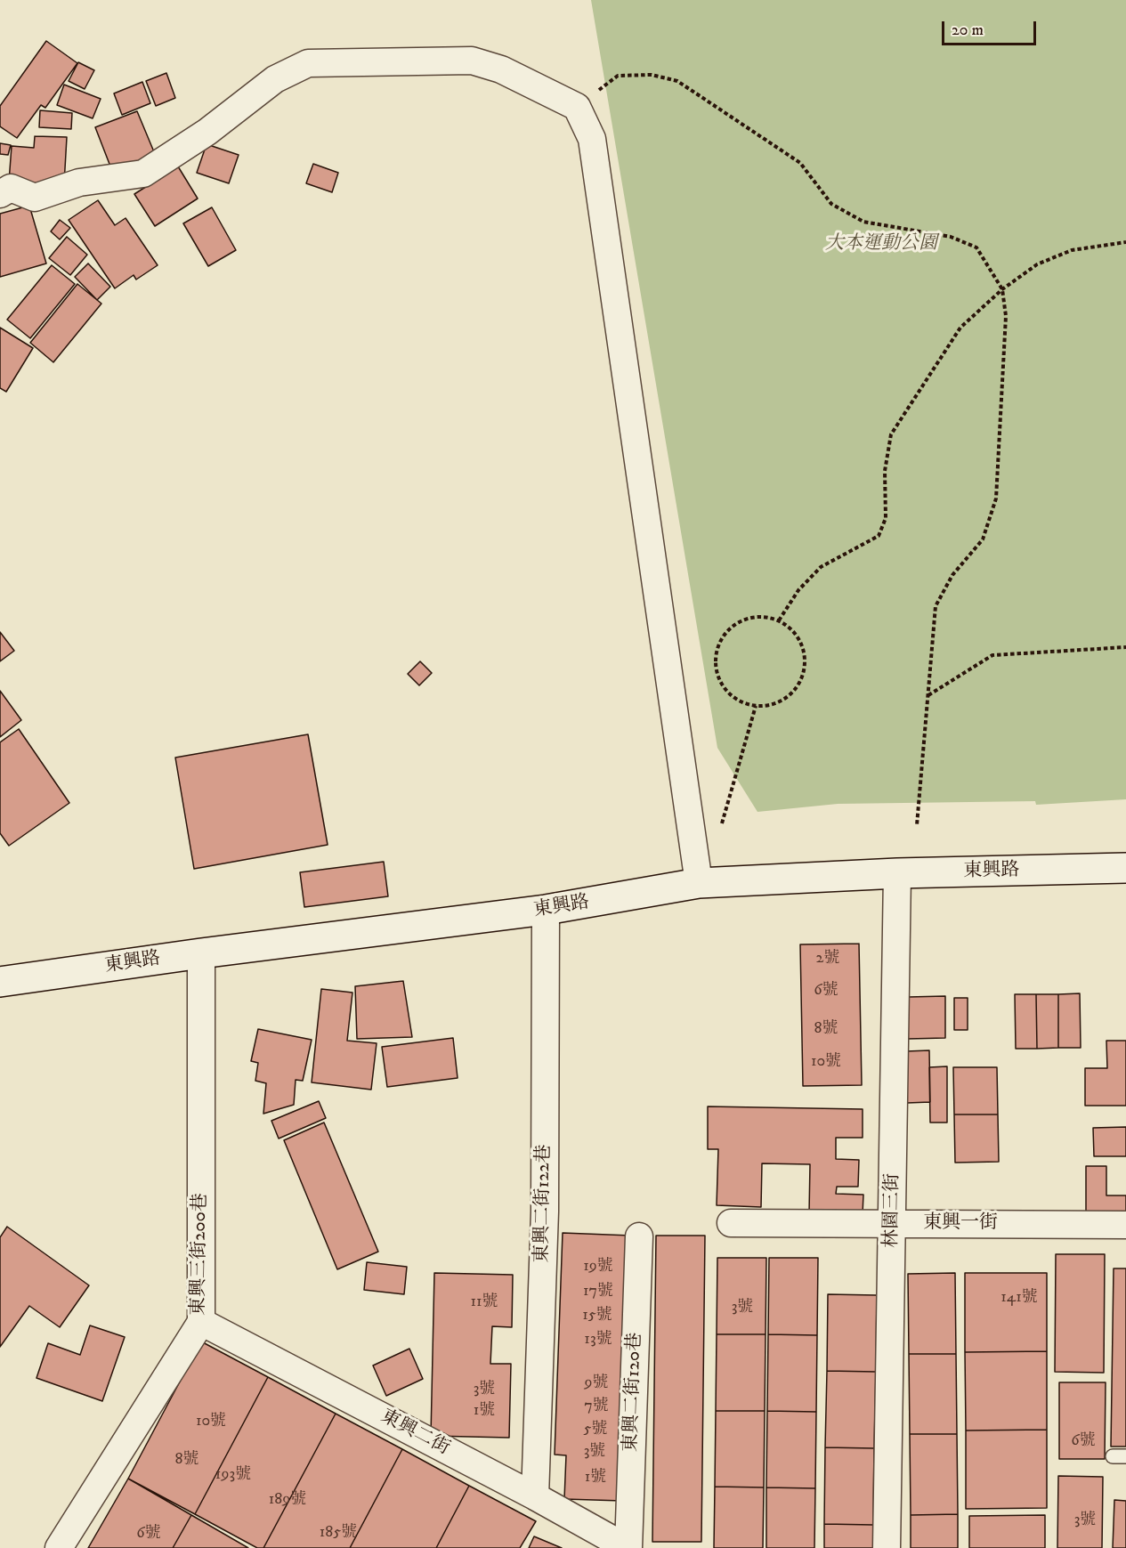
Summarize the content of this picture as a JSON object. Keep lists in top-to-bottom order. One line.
{"streets":{"street":["東興路","東興二街122巷","林園三街","東興一街","東興三街200巷","東興二街120巷","東興二街"]},"crossings":[["東興路","東興二街122巷"],["東興路","林園三街"],["東興路","東興三街200巷"],["東興二街122巷","東興二街"],["林園三街","東興一街"],["東興三街200巷","東興二街"],["東興二街120巷","東興二街"]],"parks":["大本運動公園"],"house_numbers":["2號","6號","8號","10號","19號","17號","141號","11號","3號","15號","13號","9號","3號","7號","1號","10號","5號","6號","3號","8號","193號","1號","189號","3號","185號","6號"],"scale_bar":"20 m"}
